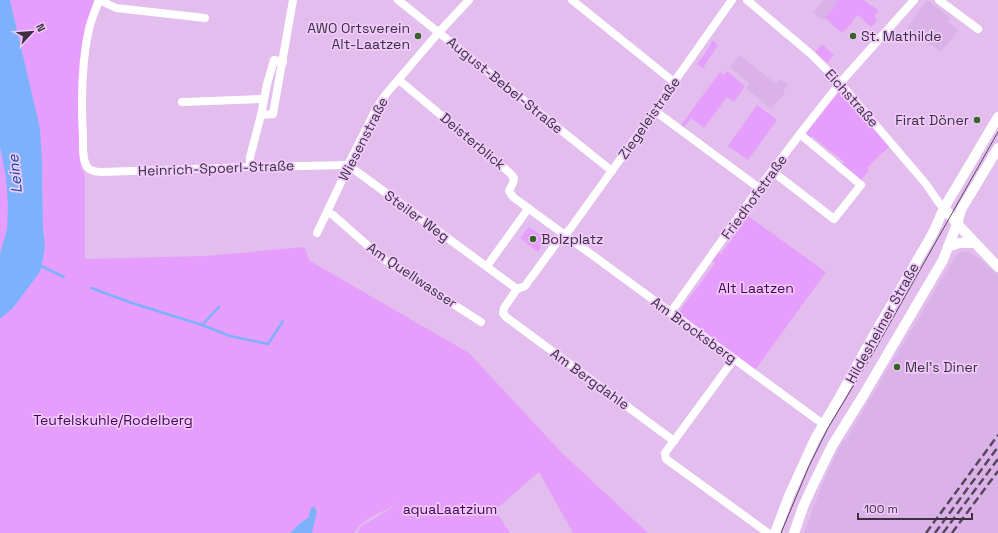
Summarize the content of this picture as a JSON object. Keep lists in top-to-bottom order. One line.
{"streets":{"main road":["Hildesheimer Straße"],"street":["August-Bebel-Straße","Eichstraße","Ziegeleistraße","Wiesenstraße","Deisterblick","Heinrich-Spoerl-Straße","Friedhofstraße","Steiler Weg","Am Quellwasser","Am Brocksberg","Am Bergdahle"]},"crossings":[["August-Bebel-Straße","Ziegeleistraße"],["August-Bebel-Straße","Wiesenstraße"],["Eichstraße","Friedhofstraße"],["Eichstraße","Hildesheimer Straße"],["Ziegeleistraße","Steiler Weg"],["Ziegeleistraße","Am Brocksberg"],["Ziegeleistraße","Am Bergdahle"],["Wiesenstraße","Deisterblick"],["Wiesenstraße","Heinrich-Spoerl-Straße"],["Wiesenstraße","Steiler Weg"],["Wiesenstraße","Am Quellwasser"],["Deisterblick","Am Brocksberg"],["Heinrich-Spoerl-Straße","Steiler Weg"],["Friedhofstraße","Am Brocksberg"],["Hildesheimer Straße","Am Brocksberg"]],"water":["Leine"],"parks":["Alt Laatzen","Teufelskuhle/Rodelberg","aquaLaatzium"],"places":["AWO Ortsverein Alt-Laatzen","St. Mathilde","Firat Döner","Bolzplatz","Mel's Diner"],"scale_bar":"100 m","north":"top right"}
